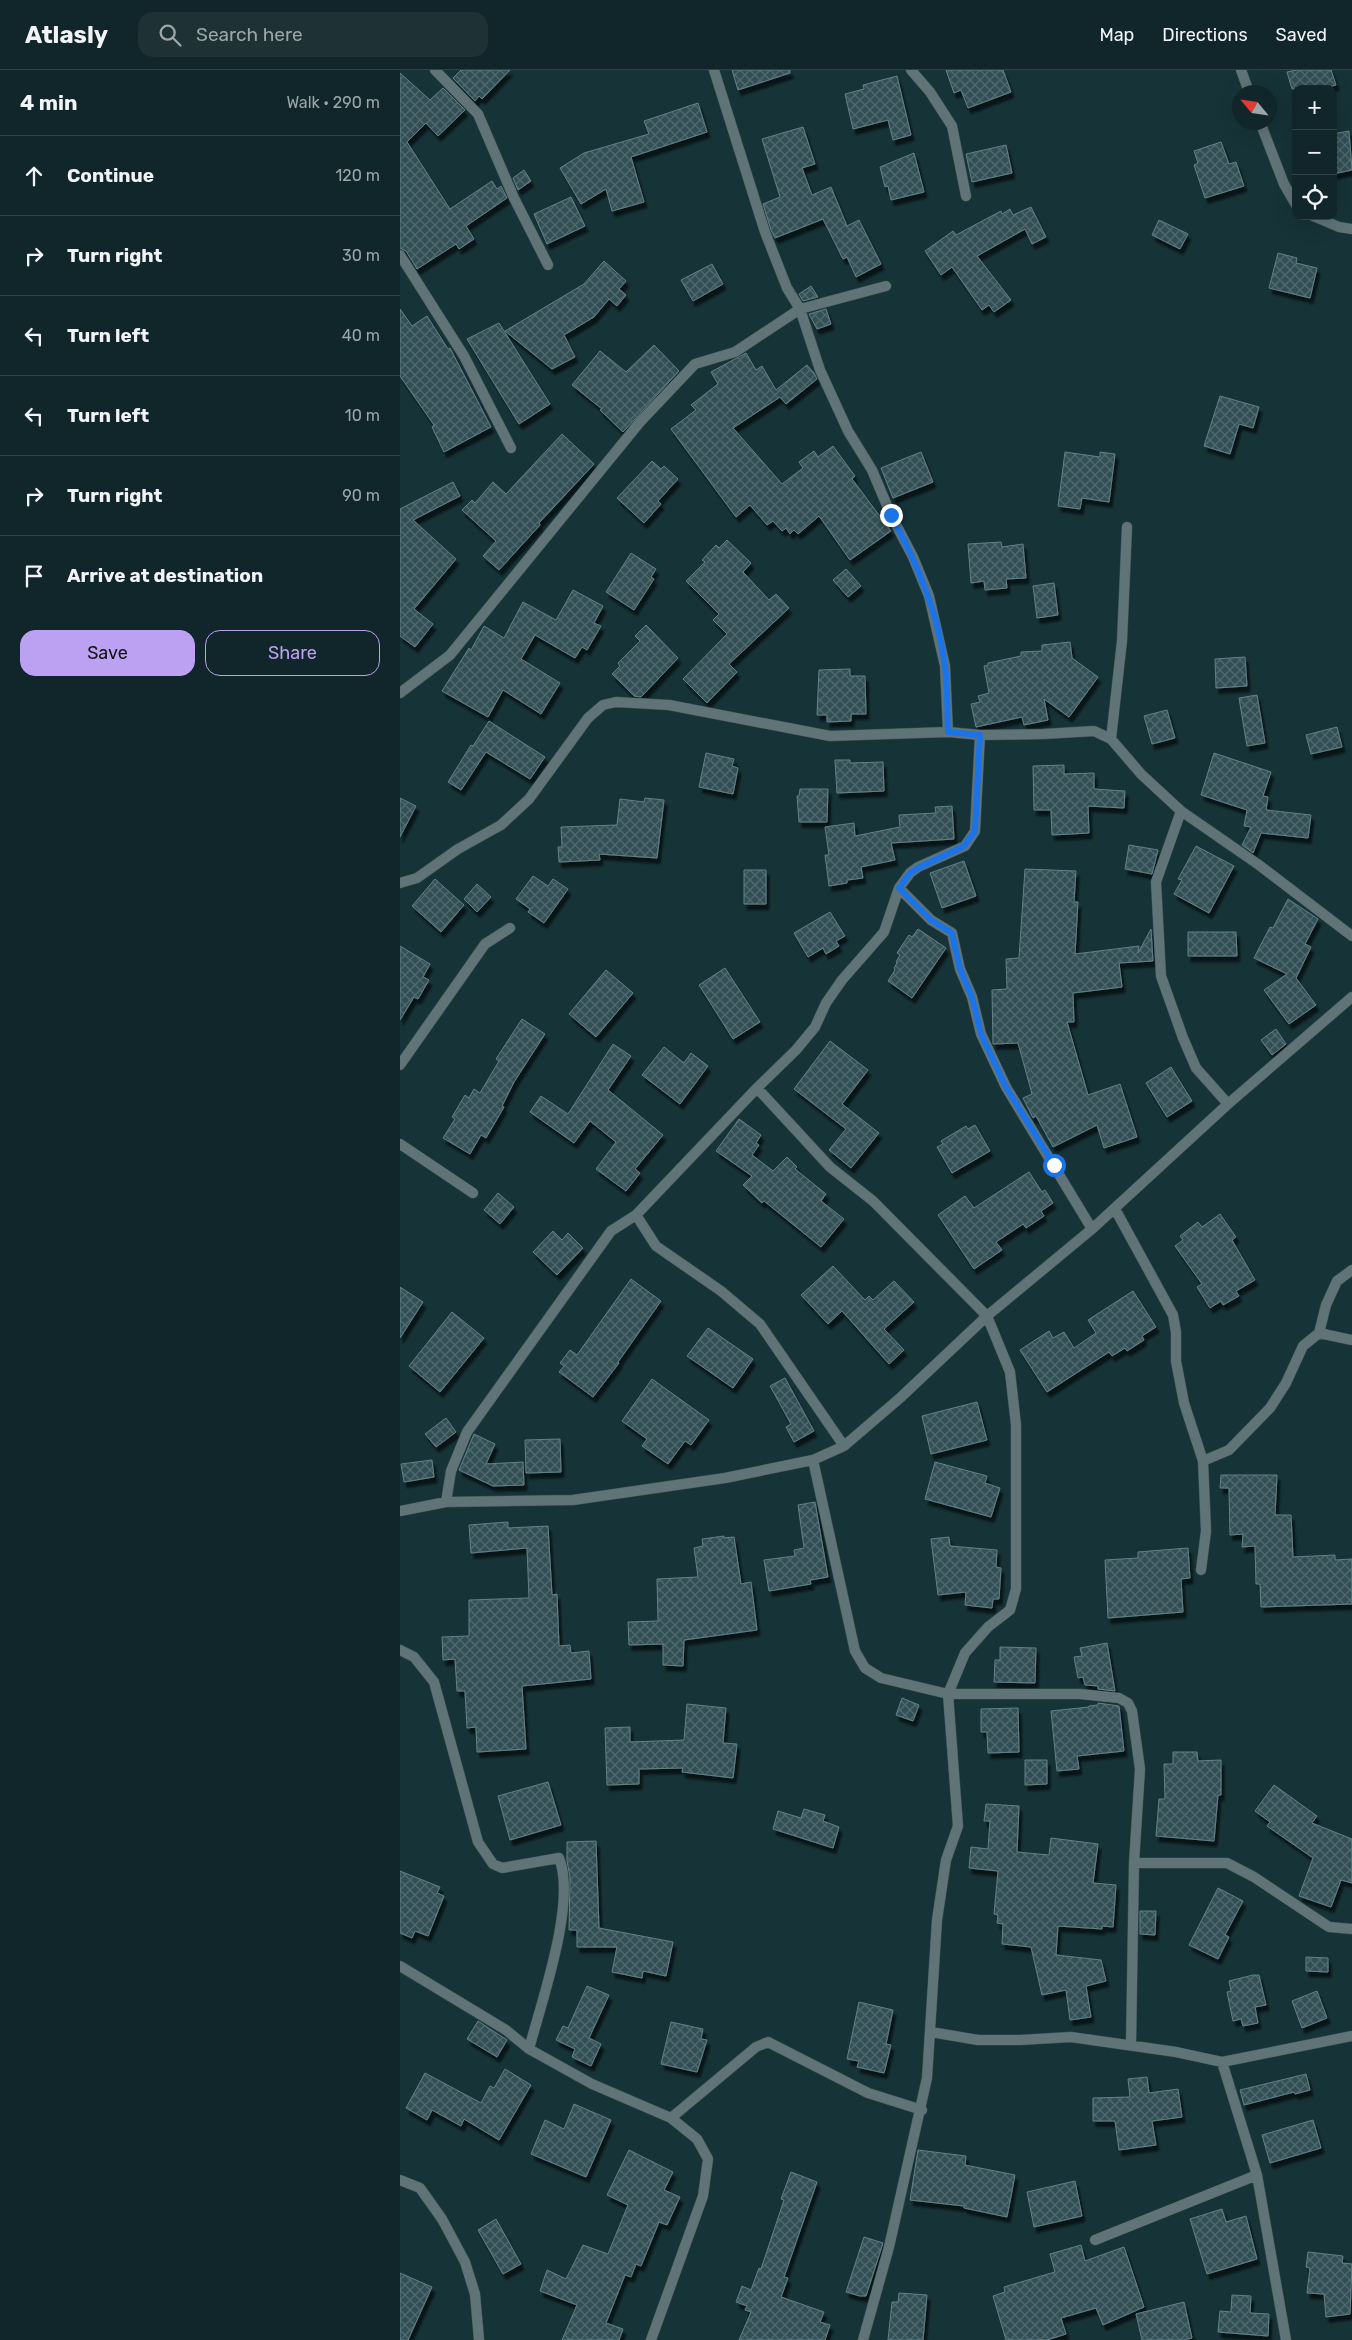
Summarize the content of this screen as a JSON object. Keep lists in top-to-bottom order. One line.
{"north":"top left","page":{"header":"Atlasly","search":"Search here","nav":["Map","Directions","Saved"],"heading":["4 min","Walk · 290 m"],"map_buttons":["+","−"],"list":[["Continue","120 m"],["Turn right","30 m"],["Turn left","40 m"],["Turn left","10 m"],["Turn right","90 m"],"Arrive at destination"],"buttons":["Save","Share"]}}
